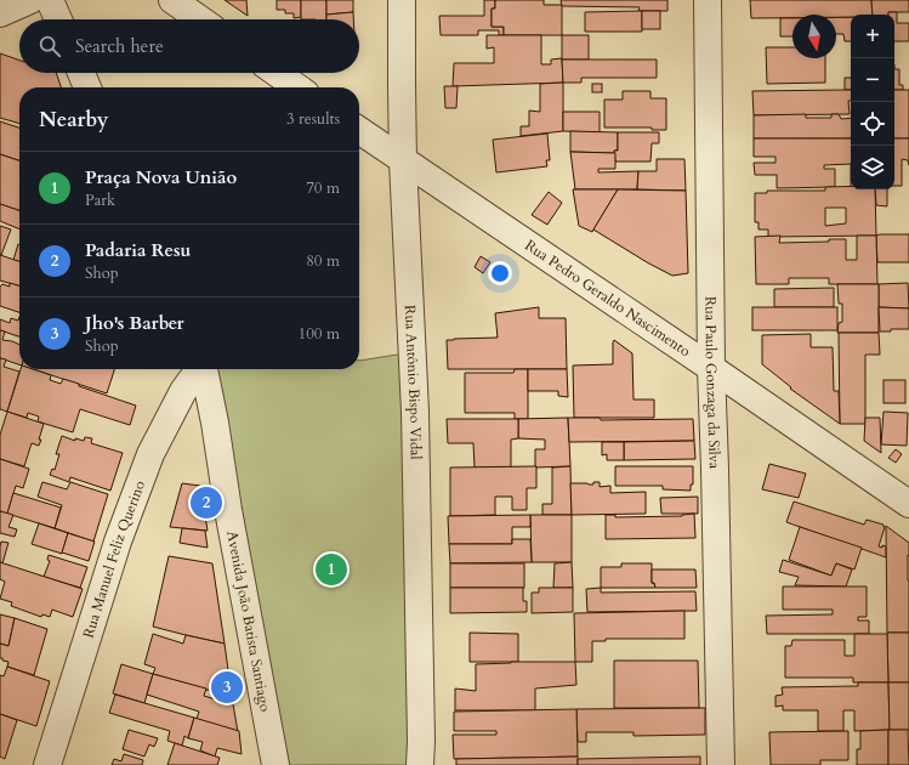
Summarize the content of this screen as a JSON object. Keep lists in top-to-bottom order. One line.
{"streets":{"street":["Rua Pedro Geraldo Nascimento","Rua Antônio Bispo Vidal","Rua Paulo Gonzaga da Silva","Rua Manuel Feliz Querino","Avenida João Batista Santiago"]},"crossings":[["Rua Pedro Geraldo Nascimento","Rua Antônio Bispo Vidal"],["Rua Pedro Geraldo Nascimento","Rua Paulo Gonzaga da Silva"]],"north":"bottom","page":{"map_buttons":["+","−"],"search":"Search here","heading":["Nearby","3 results"],"list":[{"mark":"1","name":"Praça Nova União","note":"Park","value":"70 m"},{"mark":"2","name":"Padaria Resu","note":"Shop","value":"80 m"},{"mark":"3","name":"Jho's Barber","note":"Shop","value":"100 m"}],"pins":["2","1","3"]}}
